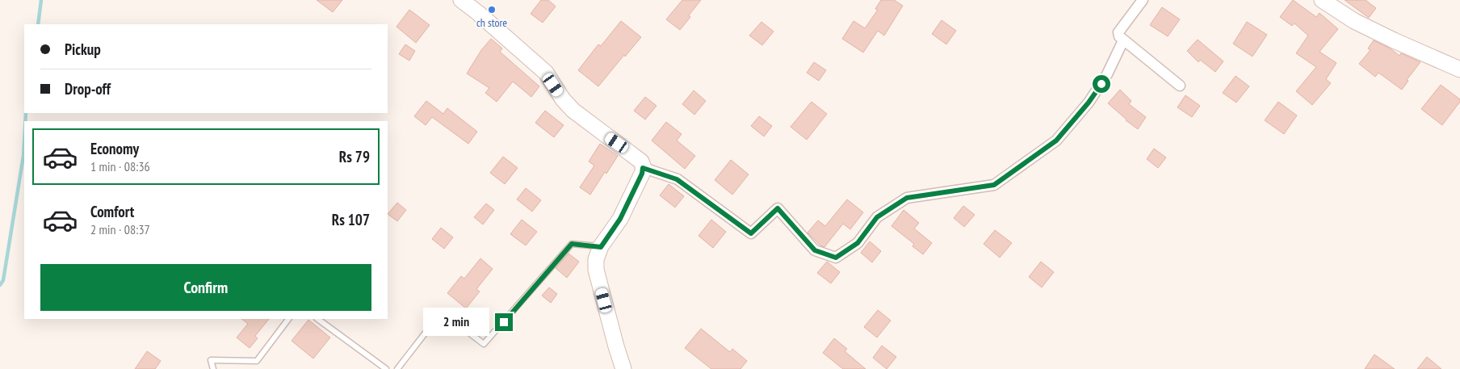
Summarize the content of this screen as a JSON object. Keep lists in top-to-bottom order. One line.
{"places":["ch store"],"page":{"banner":["Pickup","Drop-off"],"list":[{"name":"Economy","note":"1 min · 08:36","value":"Rs 79"},{"name":"Comfort","note":"2 min · 08:37","value":"Rs 107"}],"buttons":"Confirm","bubble":"2 min"}}
